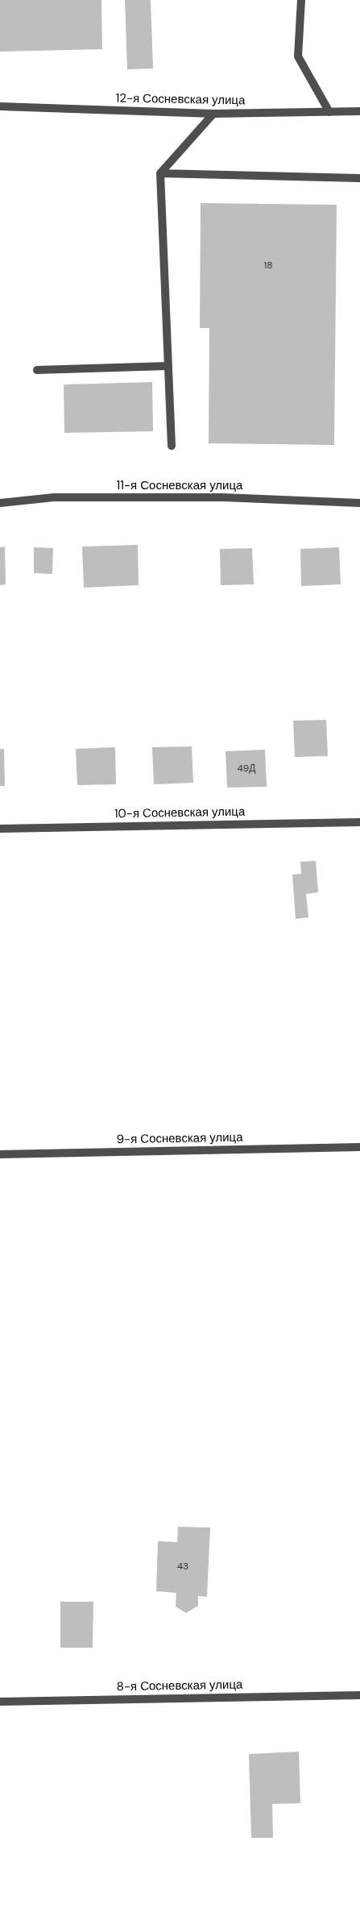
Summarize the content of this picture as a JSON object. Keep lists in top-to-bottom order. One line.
{"streets":{"street":["12-я Сосневская улица","11-я Сосневская улица","10-я Сосневская улица","9-я Сосневская улица","8-я Сосневская улица"]},"house_numbers":["18","49Д","43"]}
